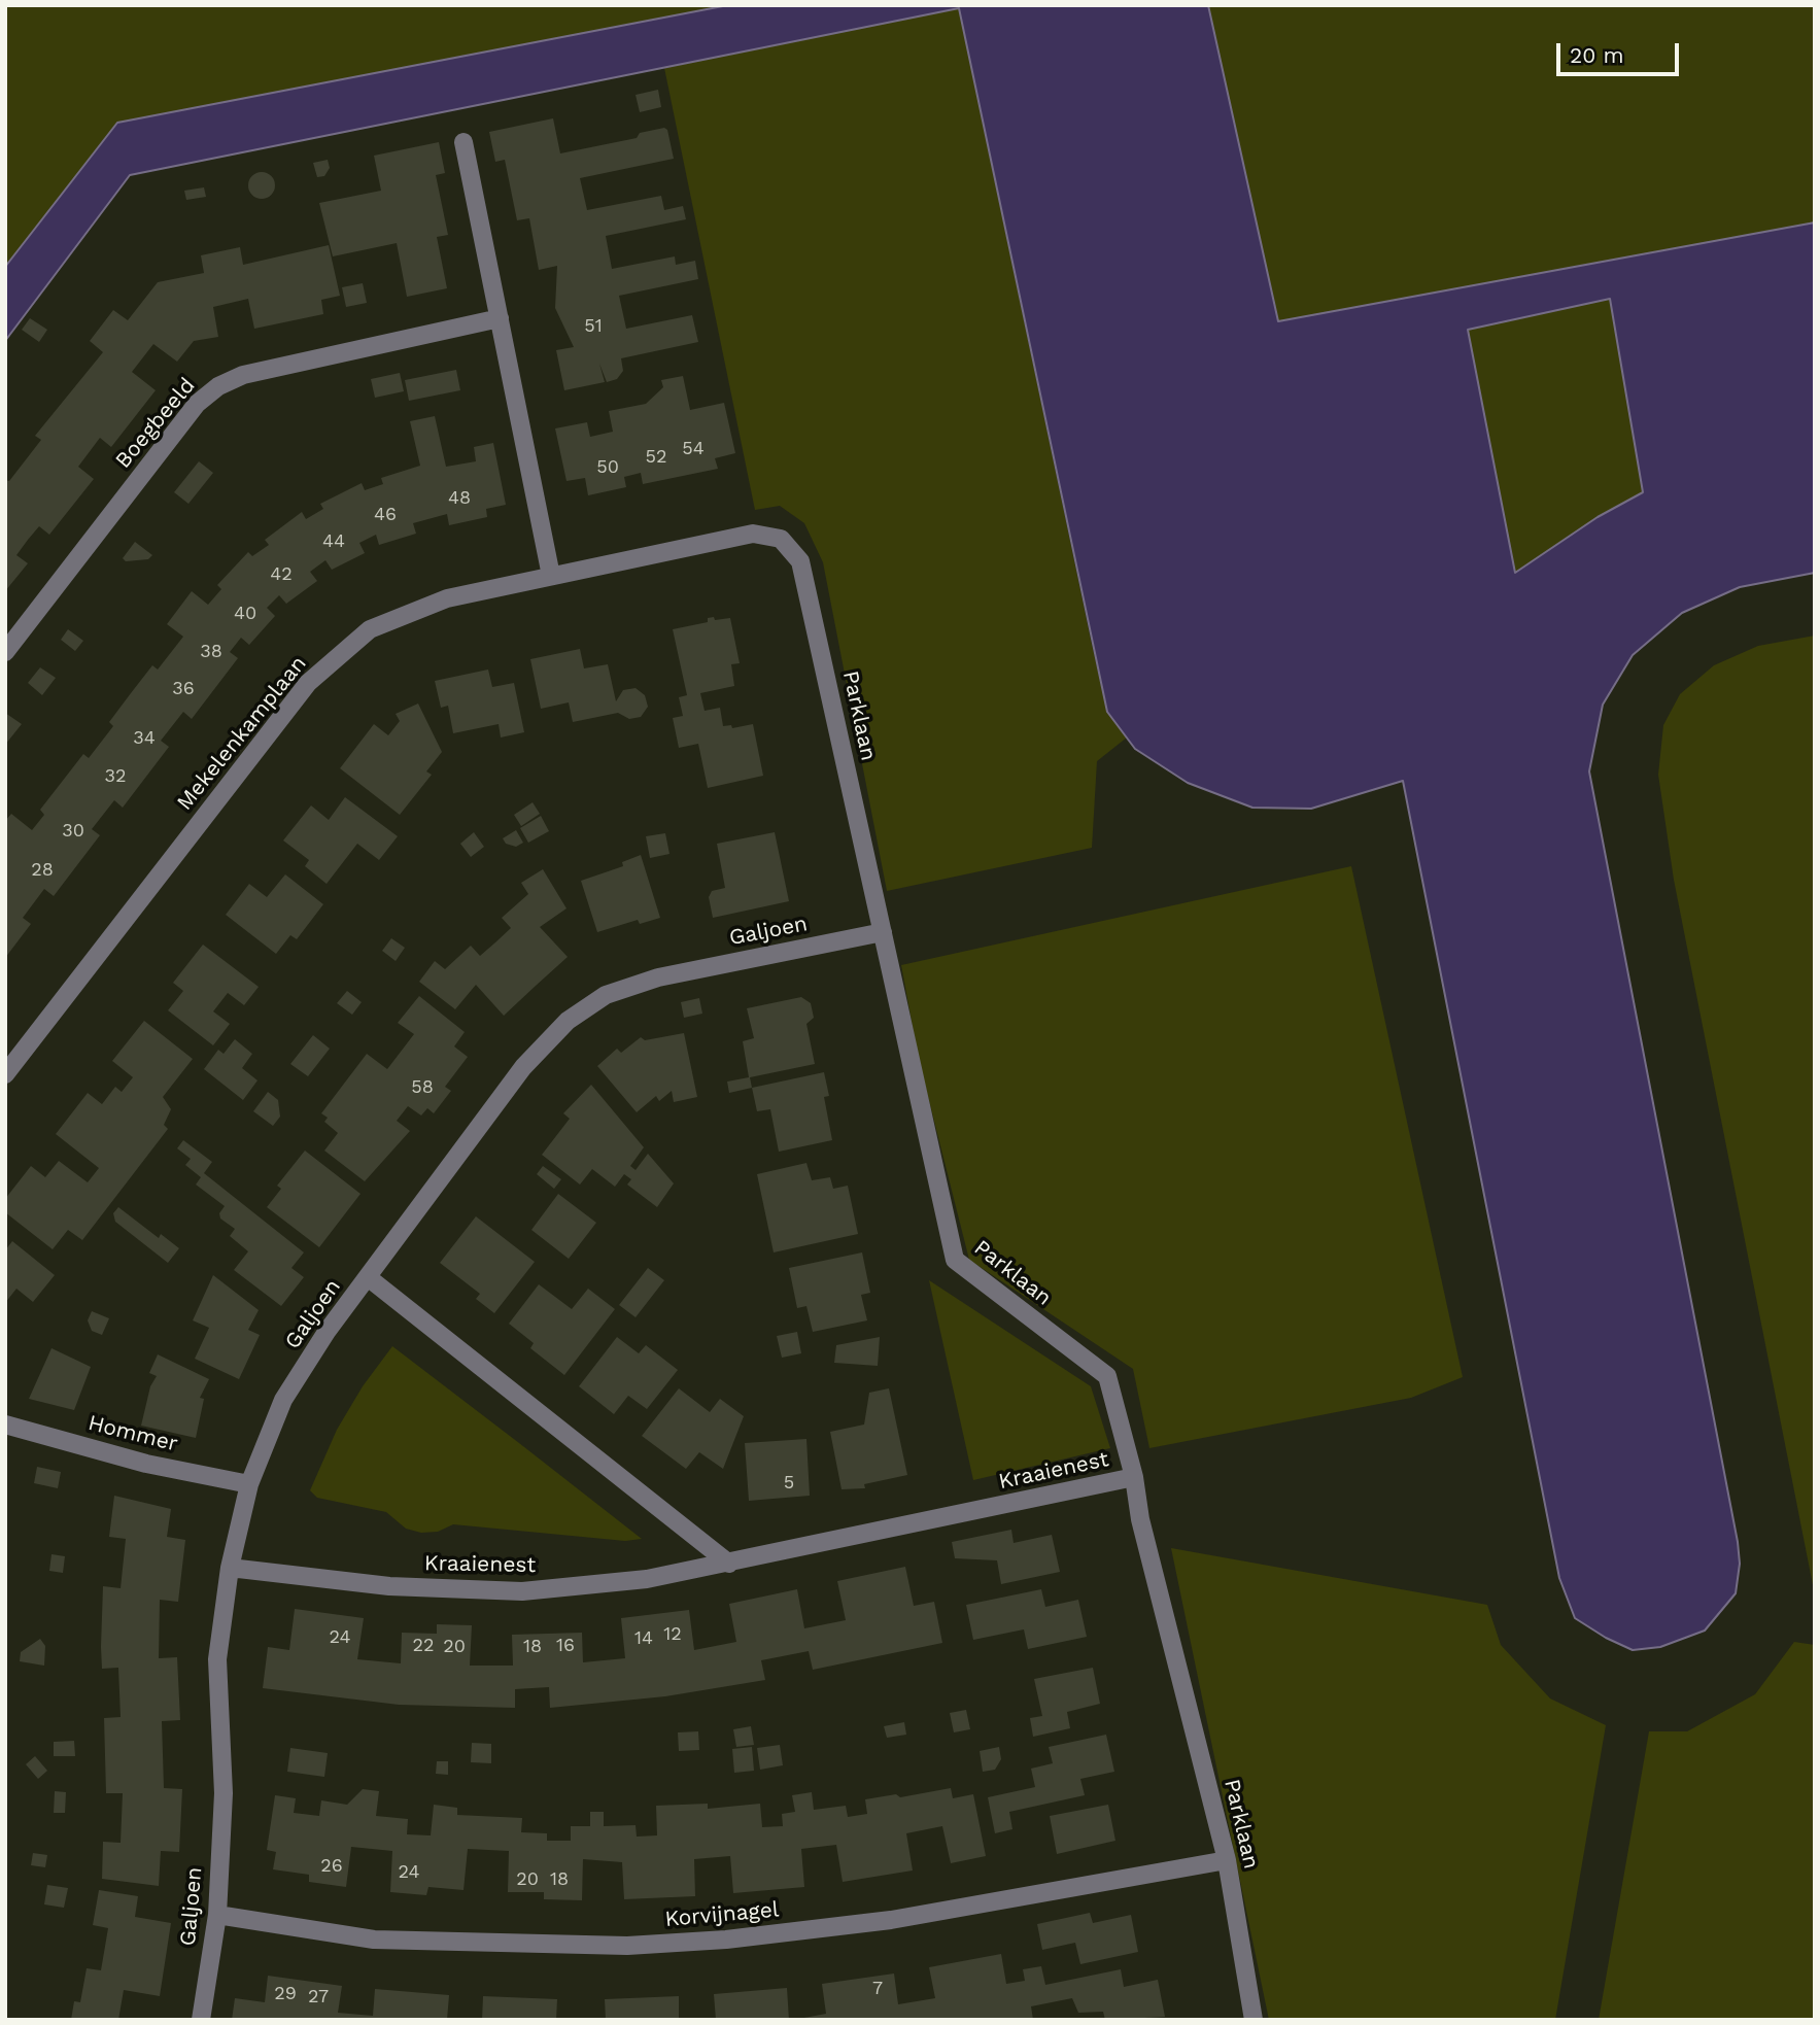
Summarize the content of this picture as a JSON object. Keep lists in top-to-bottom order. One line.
{"streets":{"street":["Boegbeeld","Parklaan","Mekelenkamplaan","Galjoen","Hommer","Kraaienest","Korvijnagel"]},"crossings":[["Parklaan","Mekelenkamplaan"],["Parklaan","Galjoen"],["Parklaan","Kraaienest"],["Parklaan","Korvijnagel"],["Galjoen","Hommer"],["Galjoen","Kraaienest"],["Galjoen","Korvijnagel"]],"house_numbers":["51","54","52","50","48","46","44","42","40","38","36","34","32","30","28","58","5","12","24","14","22","16","20","18","26","24","20","18","7","29","27"],"scale_bar":"20 m"}
